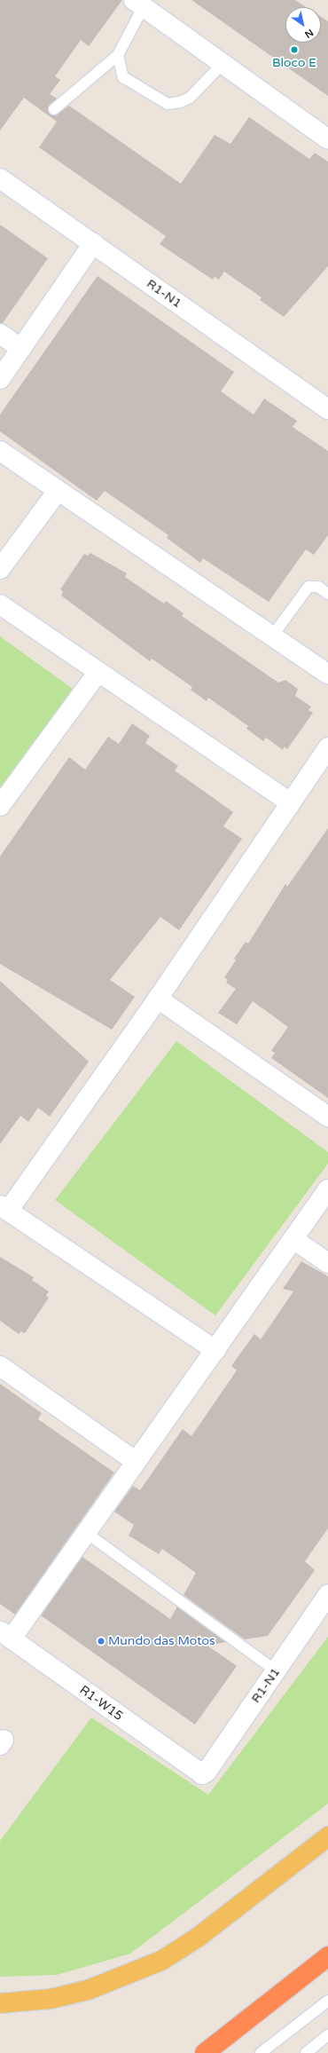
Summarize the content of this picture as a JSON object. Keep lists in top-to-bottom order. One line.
{"streets":{"street":["R1-N1","R1-W15"]},"crossings":[["R1-N1","R1-W15"]],"places":["Bloco E","Mundo das Motos"],"north":"bottom right"}
